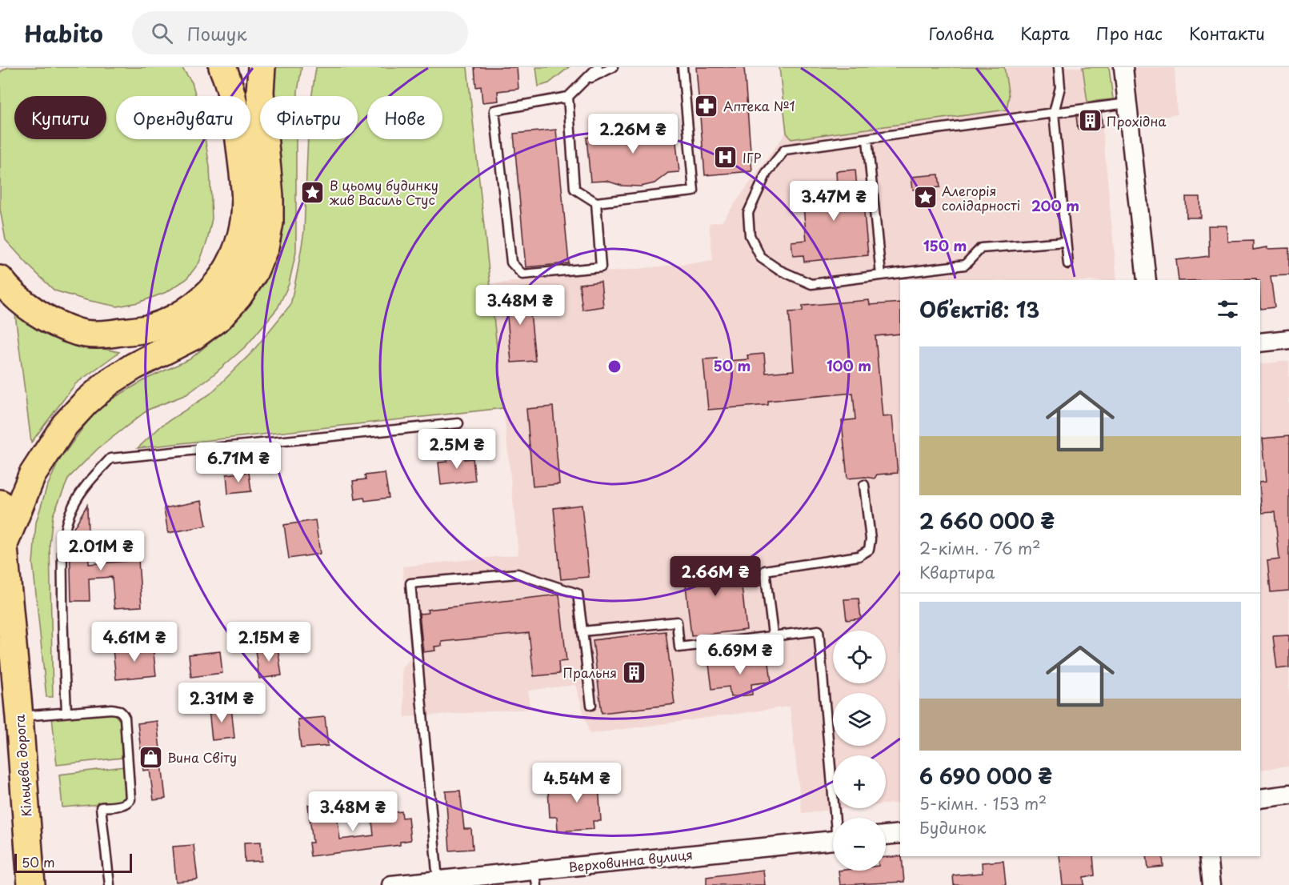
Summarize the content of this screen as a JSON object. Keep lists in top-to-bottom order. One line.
{"streets":{"main road":["Кільцева дорога"],"street":["Верховинна вулиця"]},"places":{"pharmacy":["Аптека №1"],"building":["Прохідна","Пральня"],"hospital":["ІГР"],"place":["В цьому будинку жив Василь Стус","Алегорія солідарності"],"shop":["Вина Світу"]},"scale_bar":"50 m","page":{"header":"Habito","search":"Пошук","nav":["Головна","Карта","Про нас","Контакти"],"chip":["Купити","Орендувати","Фільтри","Нове"],"price":["2.26M ₴","3.47M ₴","3.48M ₴","2.5M ₴","6.71M ₴","2.01M ₴","2.66M ₴","4.61M ₴","2.15M ₴","6.69M ₴","2.31M ₴","4.54M ₴","3.48M ₴"],"heading":"Об’єктів: 13","list":[{"name":"2 660 000 ₴","note":"2-кімн. · 76 m² · Квартира"},{"name":"6 690 000 ₴","note":"5-кімн. · 153 m² · Будинок"}],"map_buttons":["+","−"],"scale":"50 m"},"rings":["200 m","150 m","50 m","100 m"]}
